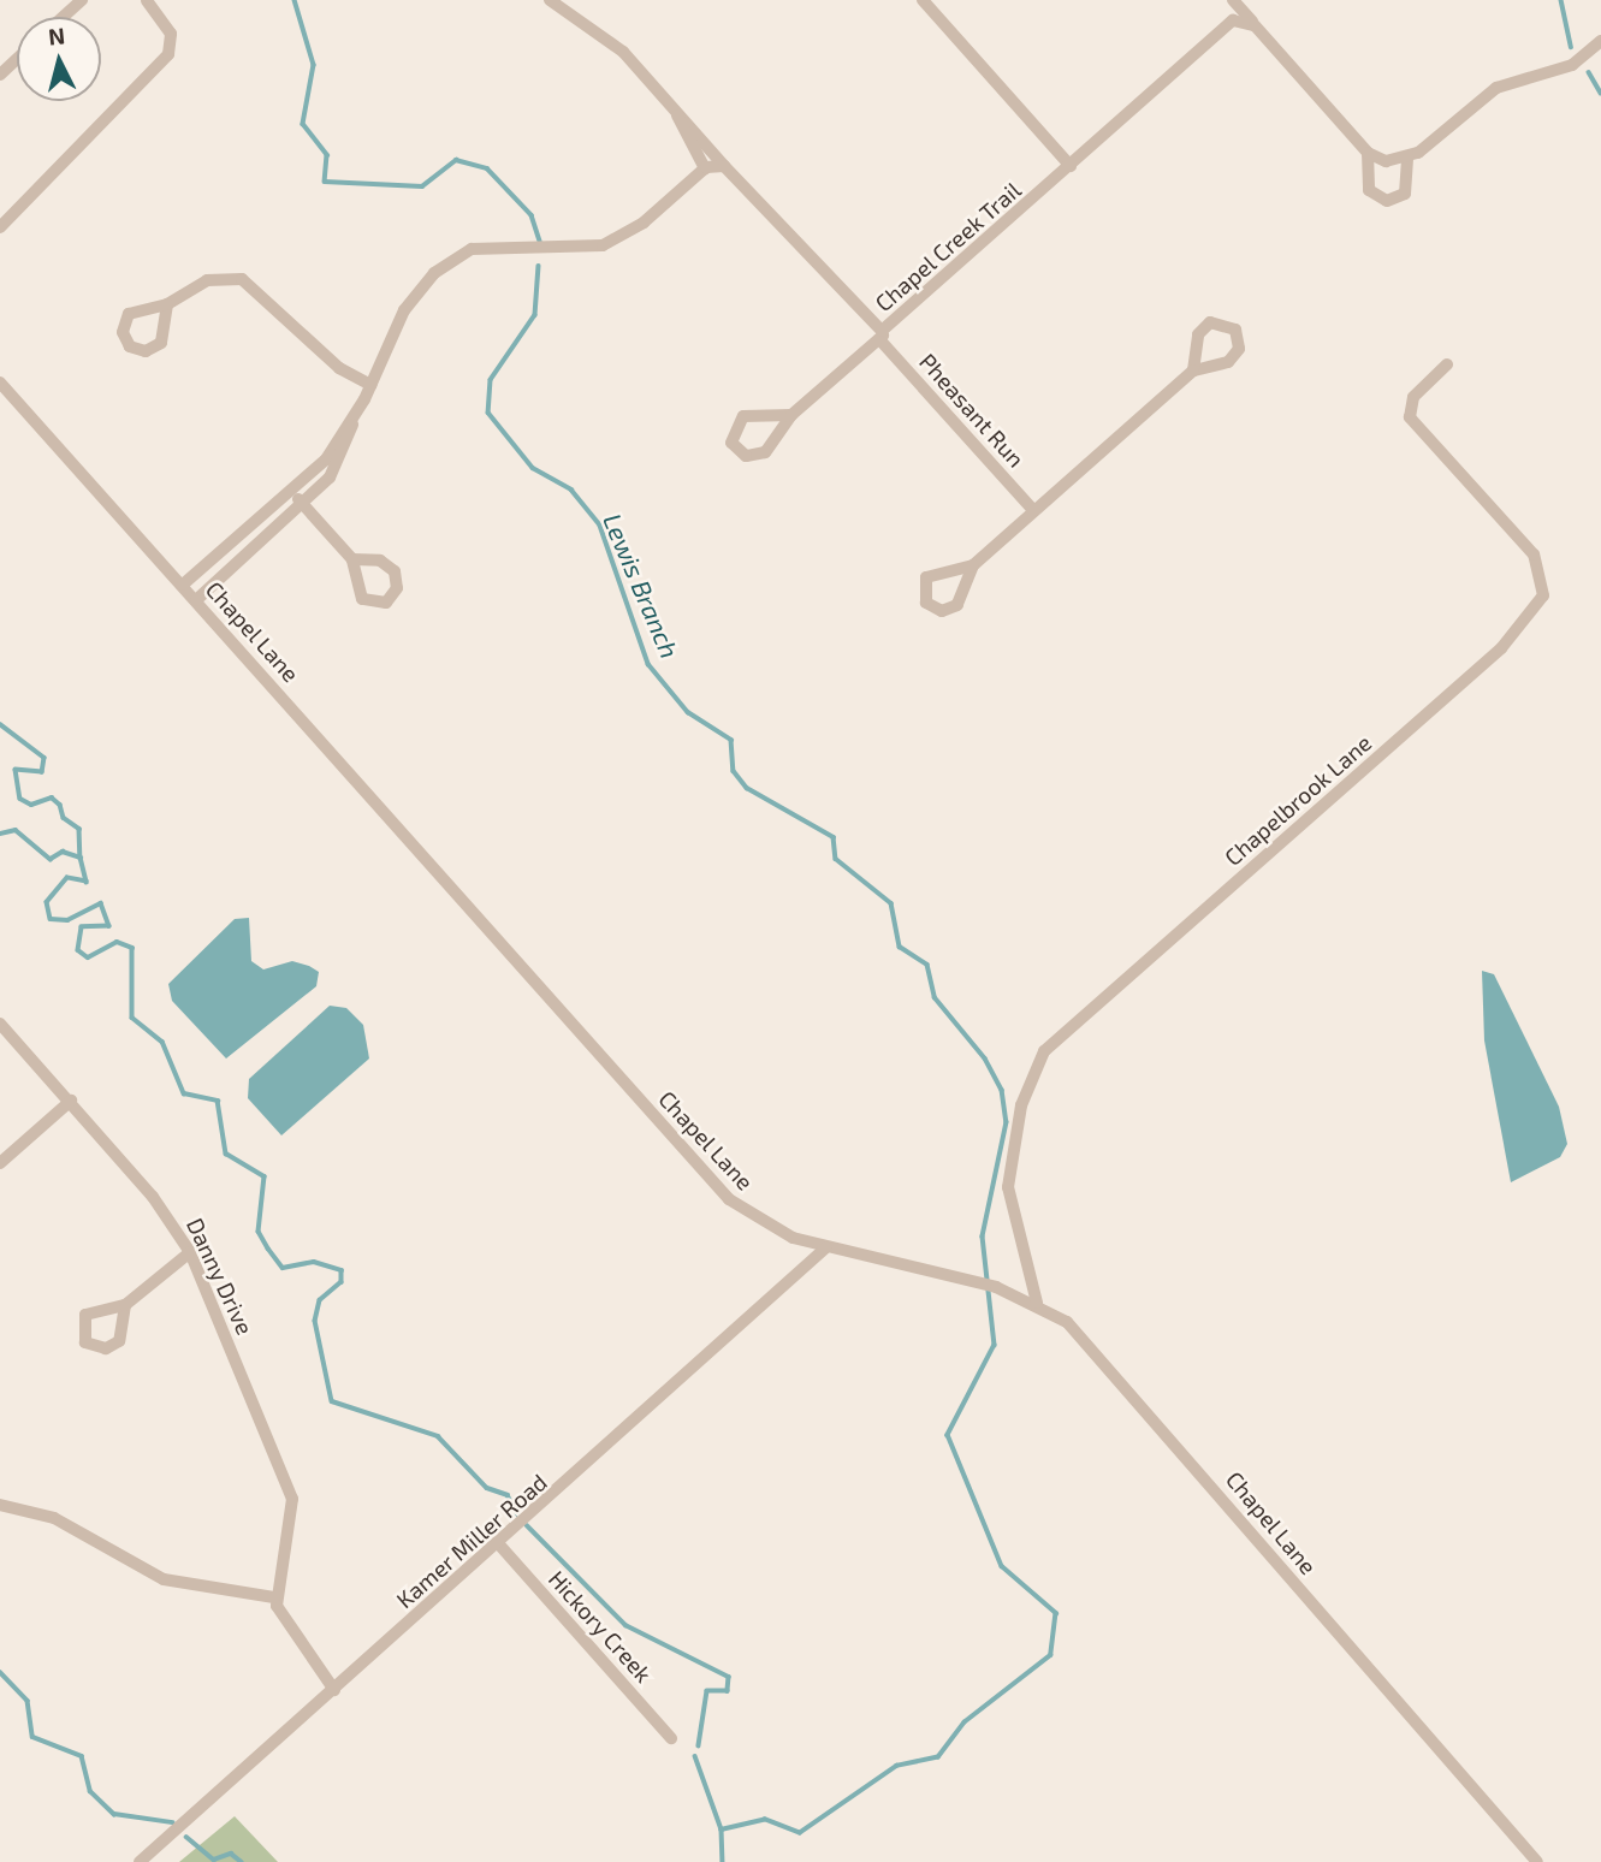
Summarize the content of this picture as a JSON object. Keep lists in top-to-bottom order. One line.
{"streets":{"street":["Chapel Creek Trail","Pheasant Run","Chapel Lane","Chapelbrook Lane","Danny Drive","Kamer Miller Road","Hickory Creek"]},"crossings":[["Chapel Lane","Chapelbrook Lane"],["Chapel Lane","Kamer Miller Road"],["Kamer Miller Road","Hickory Creek"]],"water":["Lewis Branch"],"north":"top"}
